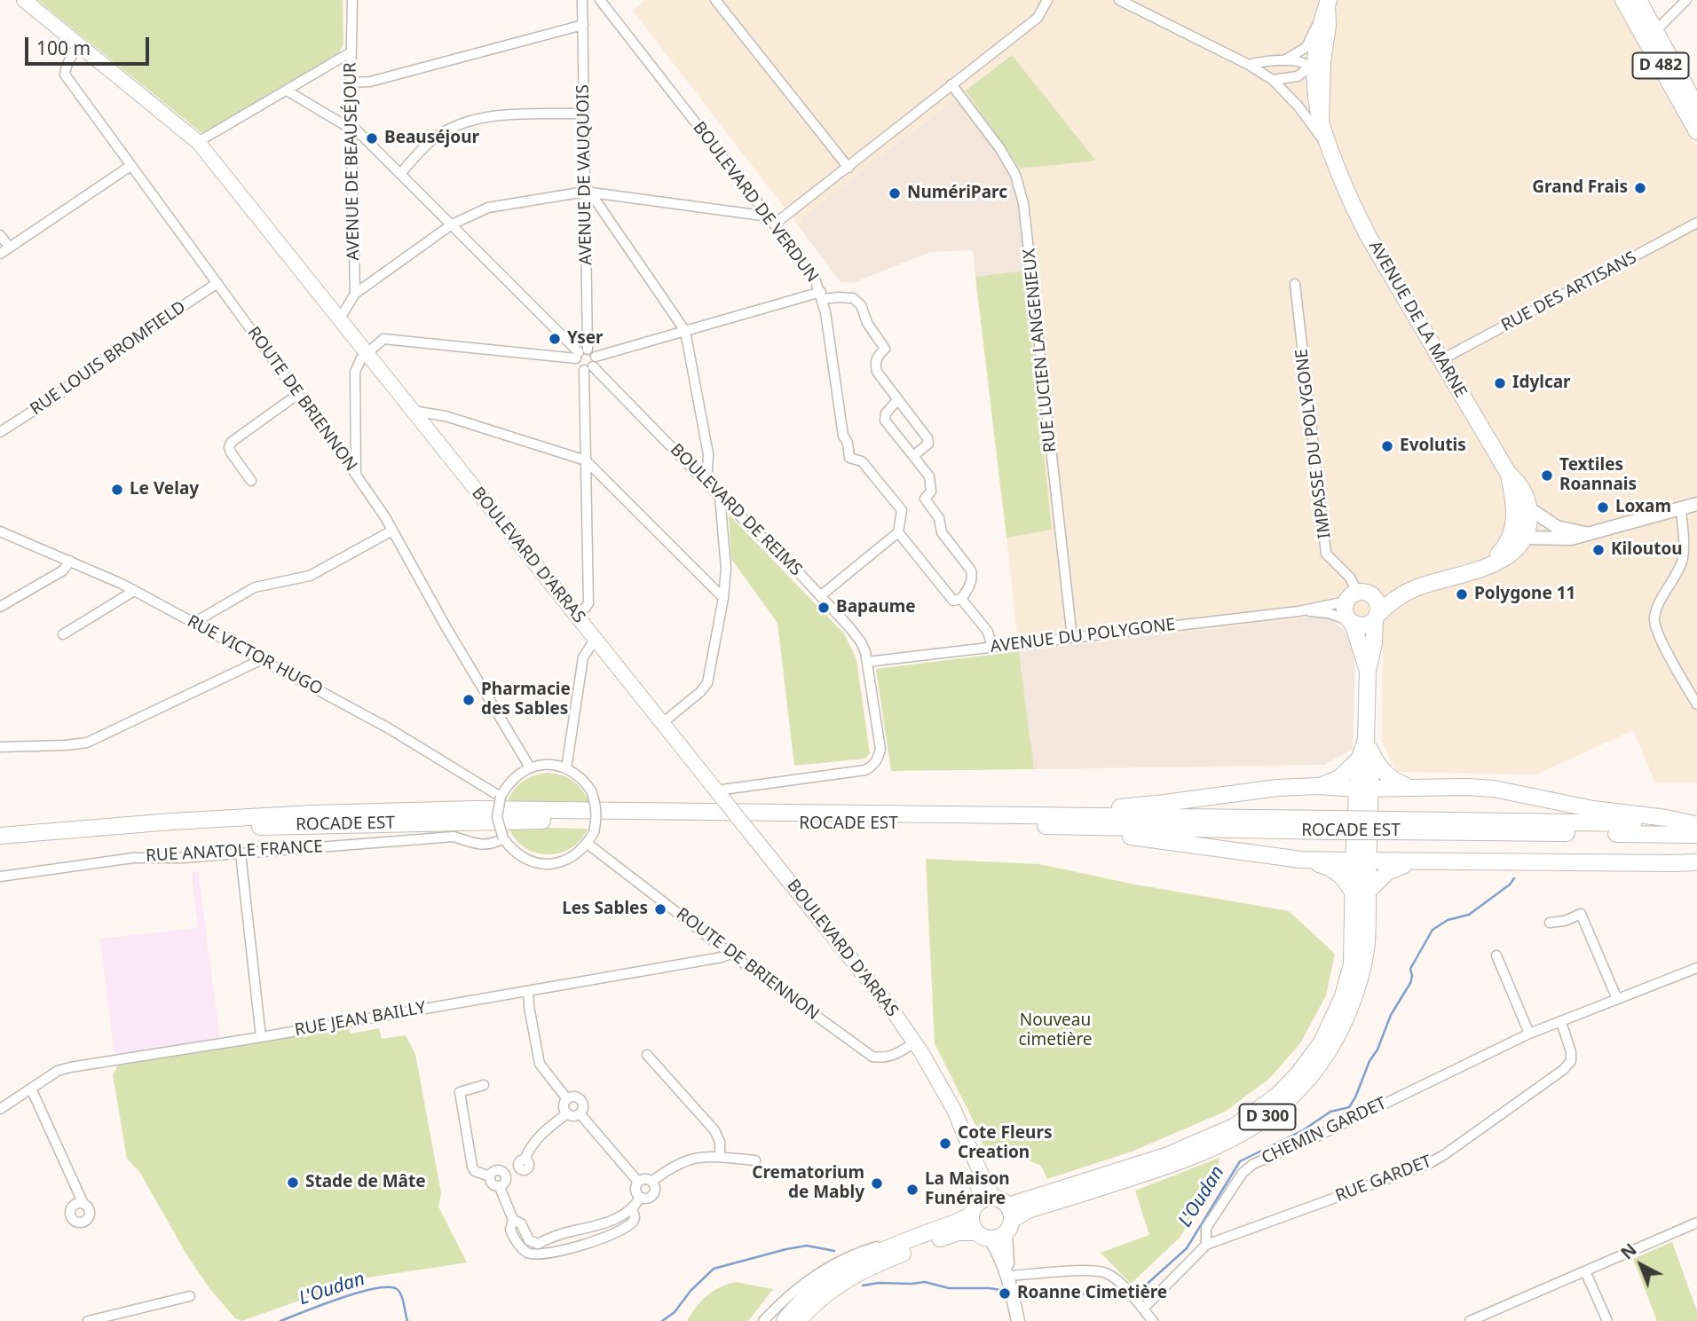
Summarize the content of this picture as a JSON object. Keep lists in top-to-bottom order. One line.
{"streets":{"main road":["D 482","AVENUE DE LA MARNE","BOULEVARD D'ARRAS","AVENUE DU POLYGONE","ROCADE EST","D 300"],"street":["AVENUE DE BEAUSÉJOUR","AVENUE DE VAUQUOIS","BOULEVARD DE VERDUN","RUE DES ARTISANS","RUE LUCIEN LANGENIEUX","RUE LOUIS BROMFIELD","ROUTE DE BRIENNON","IMPASSE DU POLYGONE","BOULEVARD DE REIMS","RUE VICTOR HUGO","RUE ANATOLE FRANCE","RUE JEAN BAILLY","CHEMIN GARDET","RUE GARDET"]},"crossings":[["AVENUE DE BEAUSÉJOUR","BOULEVARD DE REIMS"],["AVENUE DE VAUQUOIS","BOULEVARD DE REIMS"],["AVENUE DE VAUQUOIS","BOULEVARD D'ARRAS"],["RUE DES ARTISANS","AVENUE DE LA MARNE"],["RUE LUCIEN LANGENIEUX","AVENUE DU POLYGONE"],["RUE LOUIS BROMFIELD","ROUTE DE BRIENNON"],["ROUTE DE BRIENNON","BOULEVARD D'ARRAS"],["ROUTE DE BRIENNON","RUE VICTOR HUGO"],["ROUTE DE BRIENNON","RUE ANATOLE FRANCE"],["ROUTE DE BRIENNON","RUE JEAN BAILLY"],["IMPASSE DU POLYGONE","AVENUE DU POLYGONE"],["BOULEVARD DE REIMS","BOULEVARD D'ARRAS"],["BOULEVARD DE REIMS","AVENUE DU POLYGONE"],["BOULEVARD D'ARRAS","D 300"],["RUE VICTOR HUGO","RUE ANATOLE FRANCE"],["CHEMIN GARDET","RUE GARDET"]],"water":["L'Oudan"],"parks":["Nouveau cimetière"],"places":["Beauséjour","Grand Frais","NumériParc","Yser","Idylcar","Evolutis","Textiles Roannais","Le Velay","Loxam","Kiloutou","Polygone 11","Bapaume","Pharmacie des Sables","Les Sables","Cote Fleurs Creation","Stade de Mâte","Crematorium de Mably","La Maison Funéraire","Roanne Cimetière"],"scale_bar":"100 m","north":"top left"}
